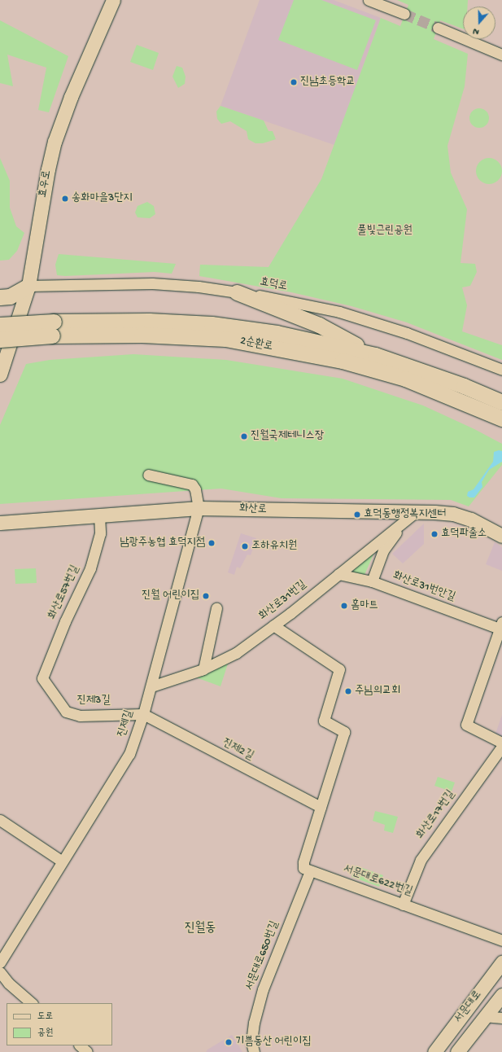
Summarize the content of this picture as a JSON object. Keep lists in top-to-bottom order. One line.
{"streets":{"highway":["2순환로"],"main road":["효우로","화산로","서문대로"],"street":["효덕로","화산로31번안길","화산로57번길","화산로31번길","진제3길","진제길","진제2길","화산로17번길","서문대로622번길","서문대로650번길"]},"crossings":[["효우로","효덕로"],["화산로","화산로57번길"],["화산로","화산로31번길"],["화산로","진제길"],["화산로31번안길","화산로31번길"],["화산로57번길","진제3길"],["화산로31번길","진제길"],["진제3길","진제길"],["진제3길","진제2길"],["진제길","진제2길"],["화산로17번길","서문대로622번길"],["서문대로622번길","서문대로650번길"]],"districts":["진월동"],"parks":["풀빛근린공원"],"places":["진남초등학교","송화마을3단지","진월국제테니스장","효덕동행정복지센터","효덕파출소","남광주농협 효덕지점","조하유치원","진월 어린이집","홈마트","주님의교회","기쁨동산 어린이집"],"legend":["도로","공원"],"north":"bottom"}
